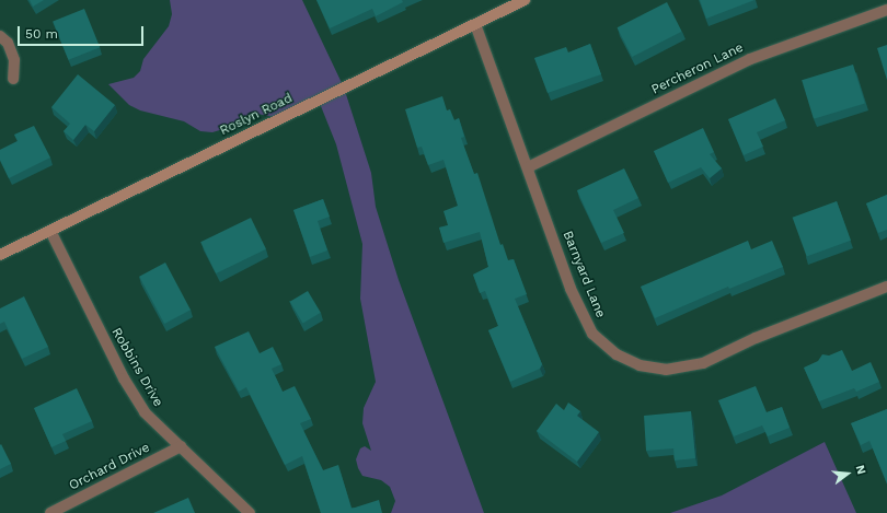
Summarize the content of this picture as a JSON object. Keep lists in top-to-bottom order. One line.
{"streets":{"main road":["Roslyn Road"],"street":["Percheron Lane","Barnyard Lane","Robbins Drive","Orchard Drive"]},"crossings":[["Percheron Lane","Barnyard Lane"],["Roslyn Road","Barnyard Lane"],["Roslyn Road","Robbins Drive"],["Robbins Drive","Orchard Drive"]],"scale_bar":"50 m","north":"right"}
